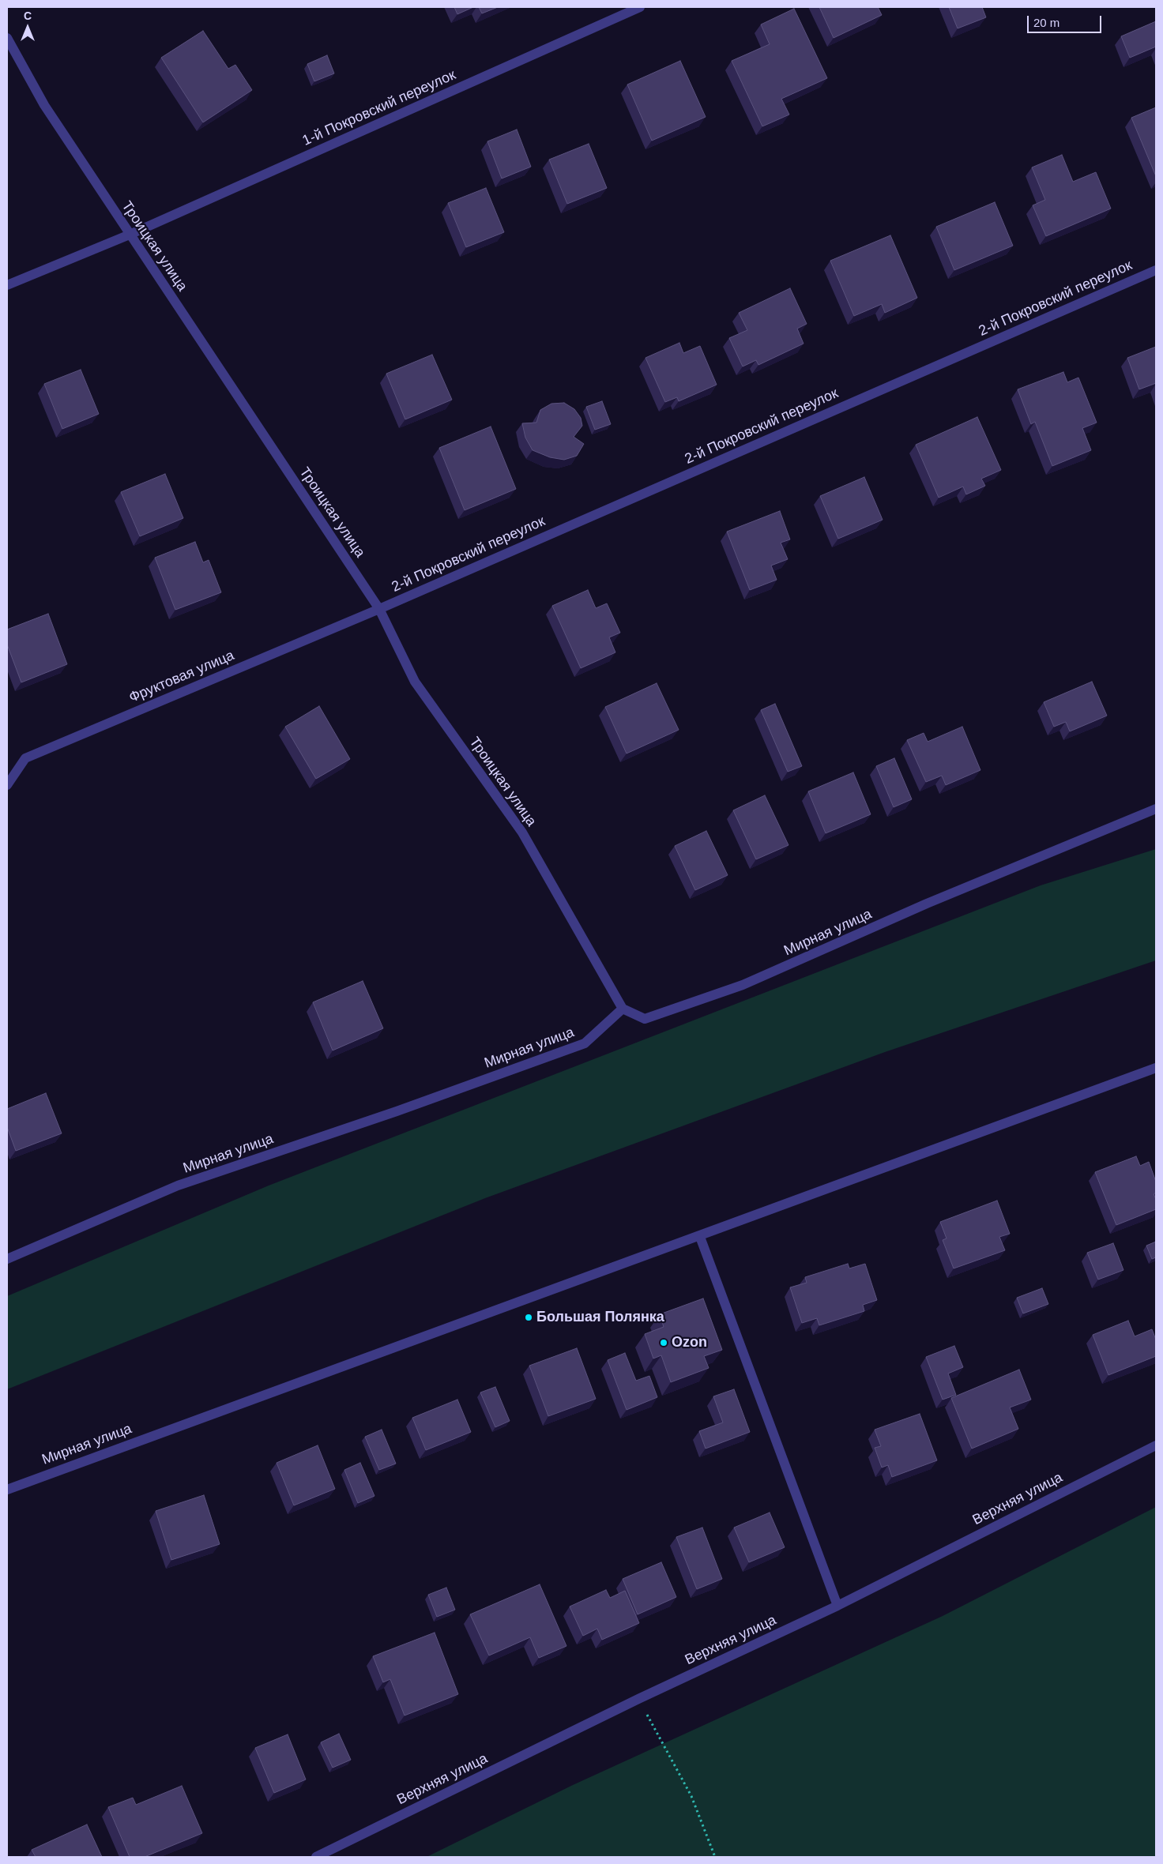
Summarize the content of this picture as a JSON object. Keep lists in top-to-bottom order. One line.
{"streets":{"street":["1-й Покровский переулок","Троицкая улица","2-й Покровский переулок","Фруктовая улица","Мирная улица","Верхняя улица"]},"crossings":[["1-й Покровский переулок","Троицкая улица"],["Троицкая улица","2-й Покровский переулок"],["Троицкая улица","Фруктовая улица"],["Троицкая улица","Мирная улица"],["2-й Покровский переулок","Фруктовая улица"]],"places":["Большая Полянка","Ozon"],"scale_bar":"20 m","north":"top"}
